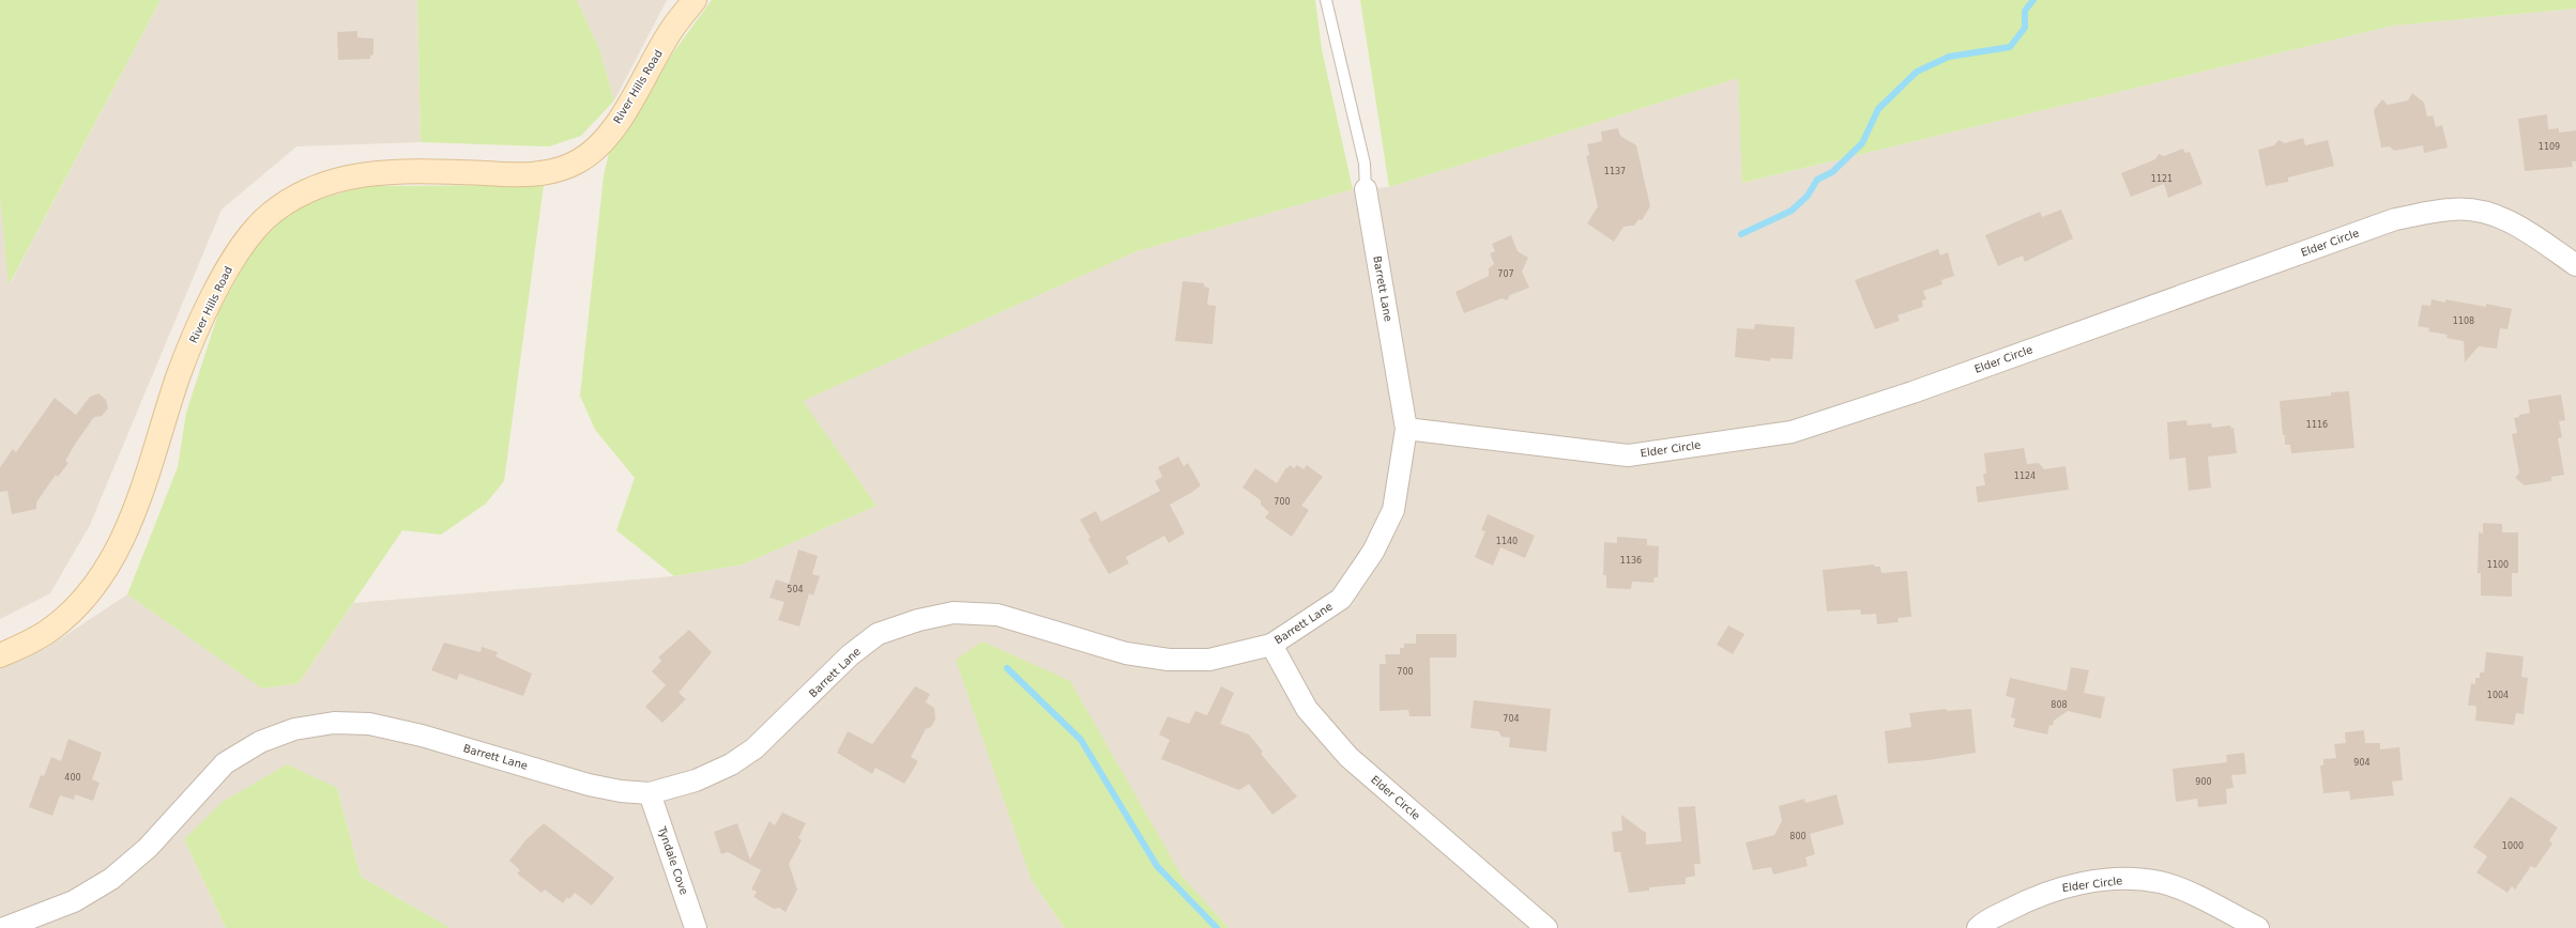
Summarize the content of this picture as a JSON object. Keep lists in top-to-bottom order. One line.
{"streets":{"street":["River Hills Road","Elder Circle","Barrett Lane","Tyndale Cove"]},"crossings":[["Elder Circle","Barrett Lane"],["Barrett Lane","Tyndale Cove"]],"house_numbers":["1109","1137","1121","707","1108","1116","1124","700","1140","1136","1100","504","700","1004","808","704","904","400","900","800","1000"]}
